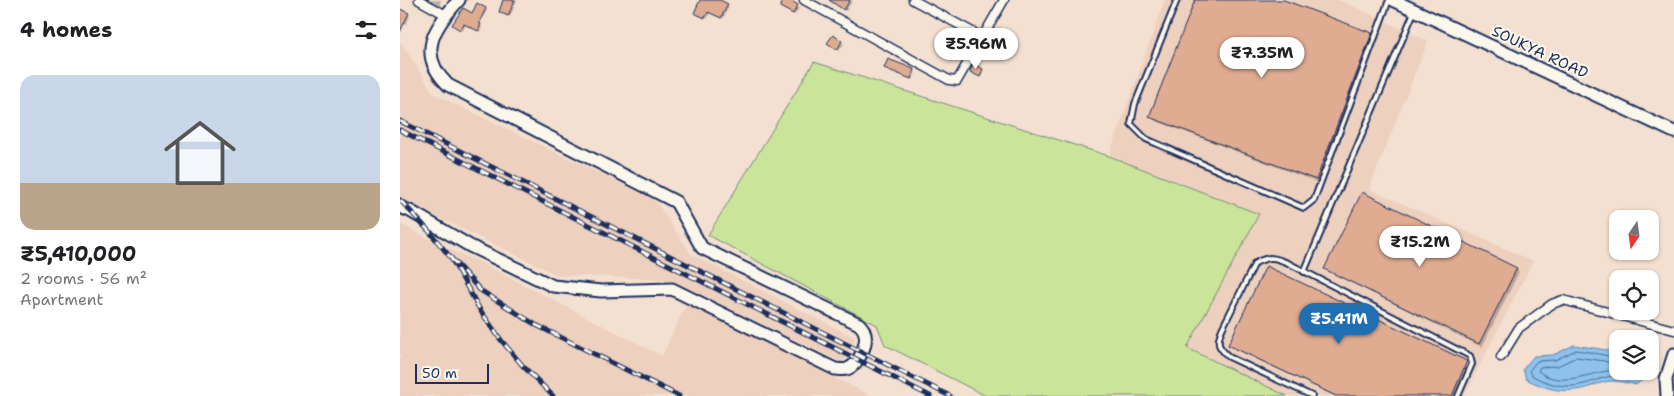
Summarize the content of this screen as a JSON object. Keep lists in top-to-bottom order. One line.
{"streets":{"main road":["SOUKYA ROAD"]},"scale_bar":"50 m","north":"bottom","page":{"heading":"4 homes","price":["₹5.96M","₹7.35M","₹15.2M","₹5.41M"],"list":[{"name":"₹5,410,000","note":"2 rooms · 56 m² · Apartment"}],"scale":"50 m"}}
